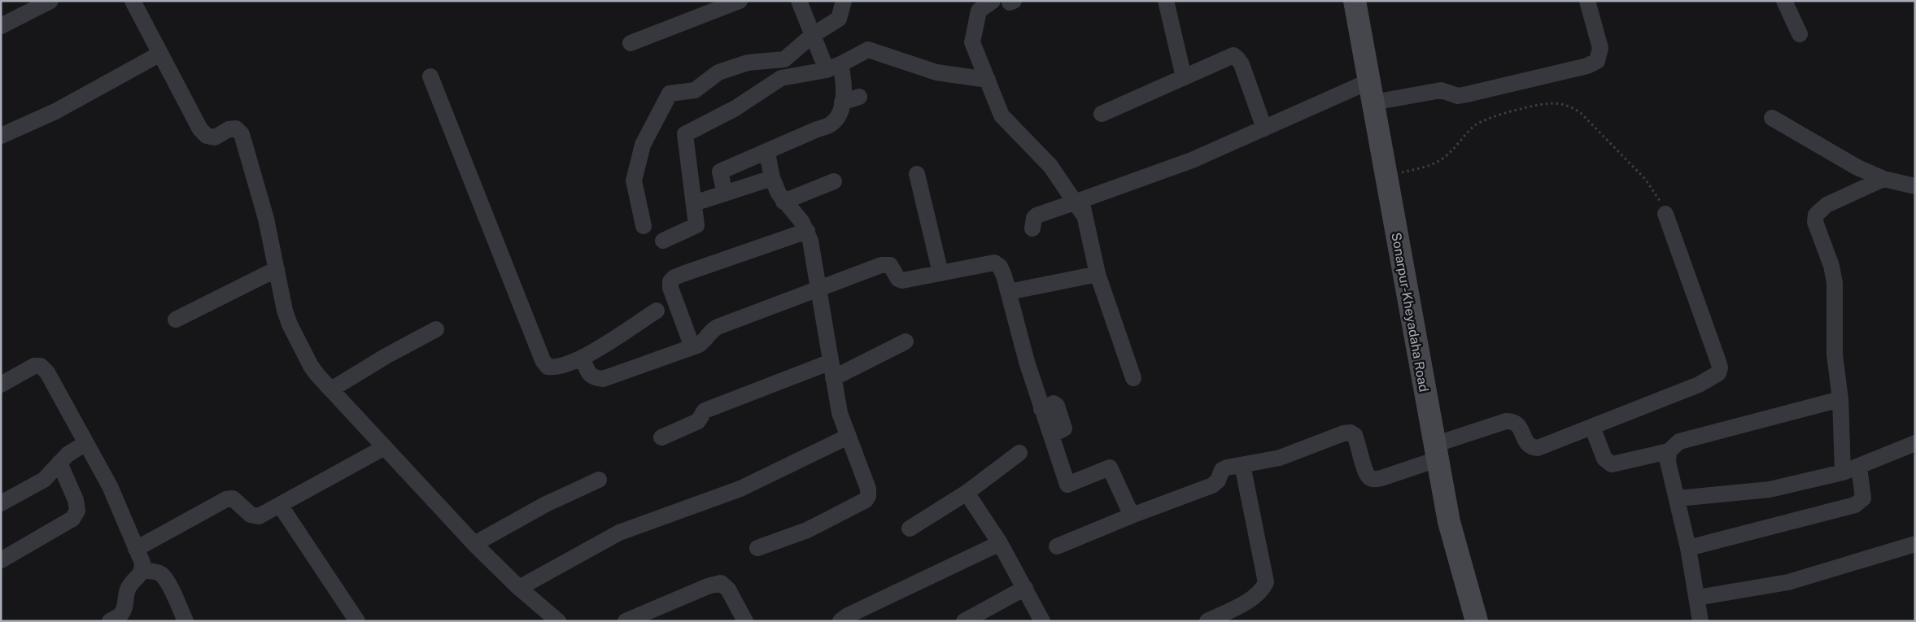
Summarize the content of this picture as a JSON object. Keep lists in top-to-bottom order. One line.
{"streets":{"main road":["Sonarpur-Kheyadaha Road"]}}
